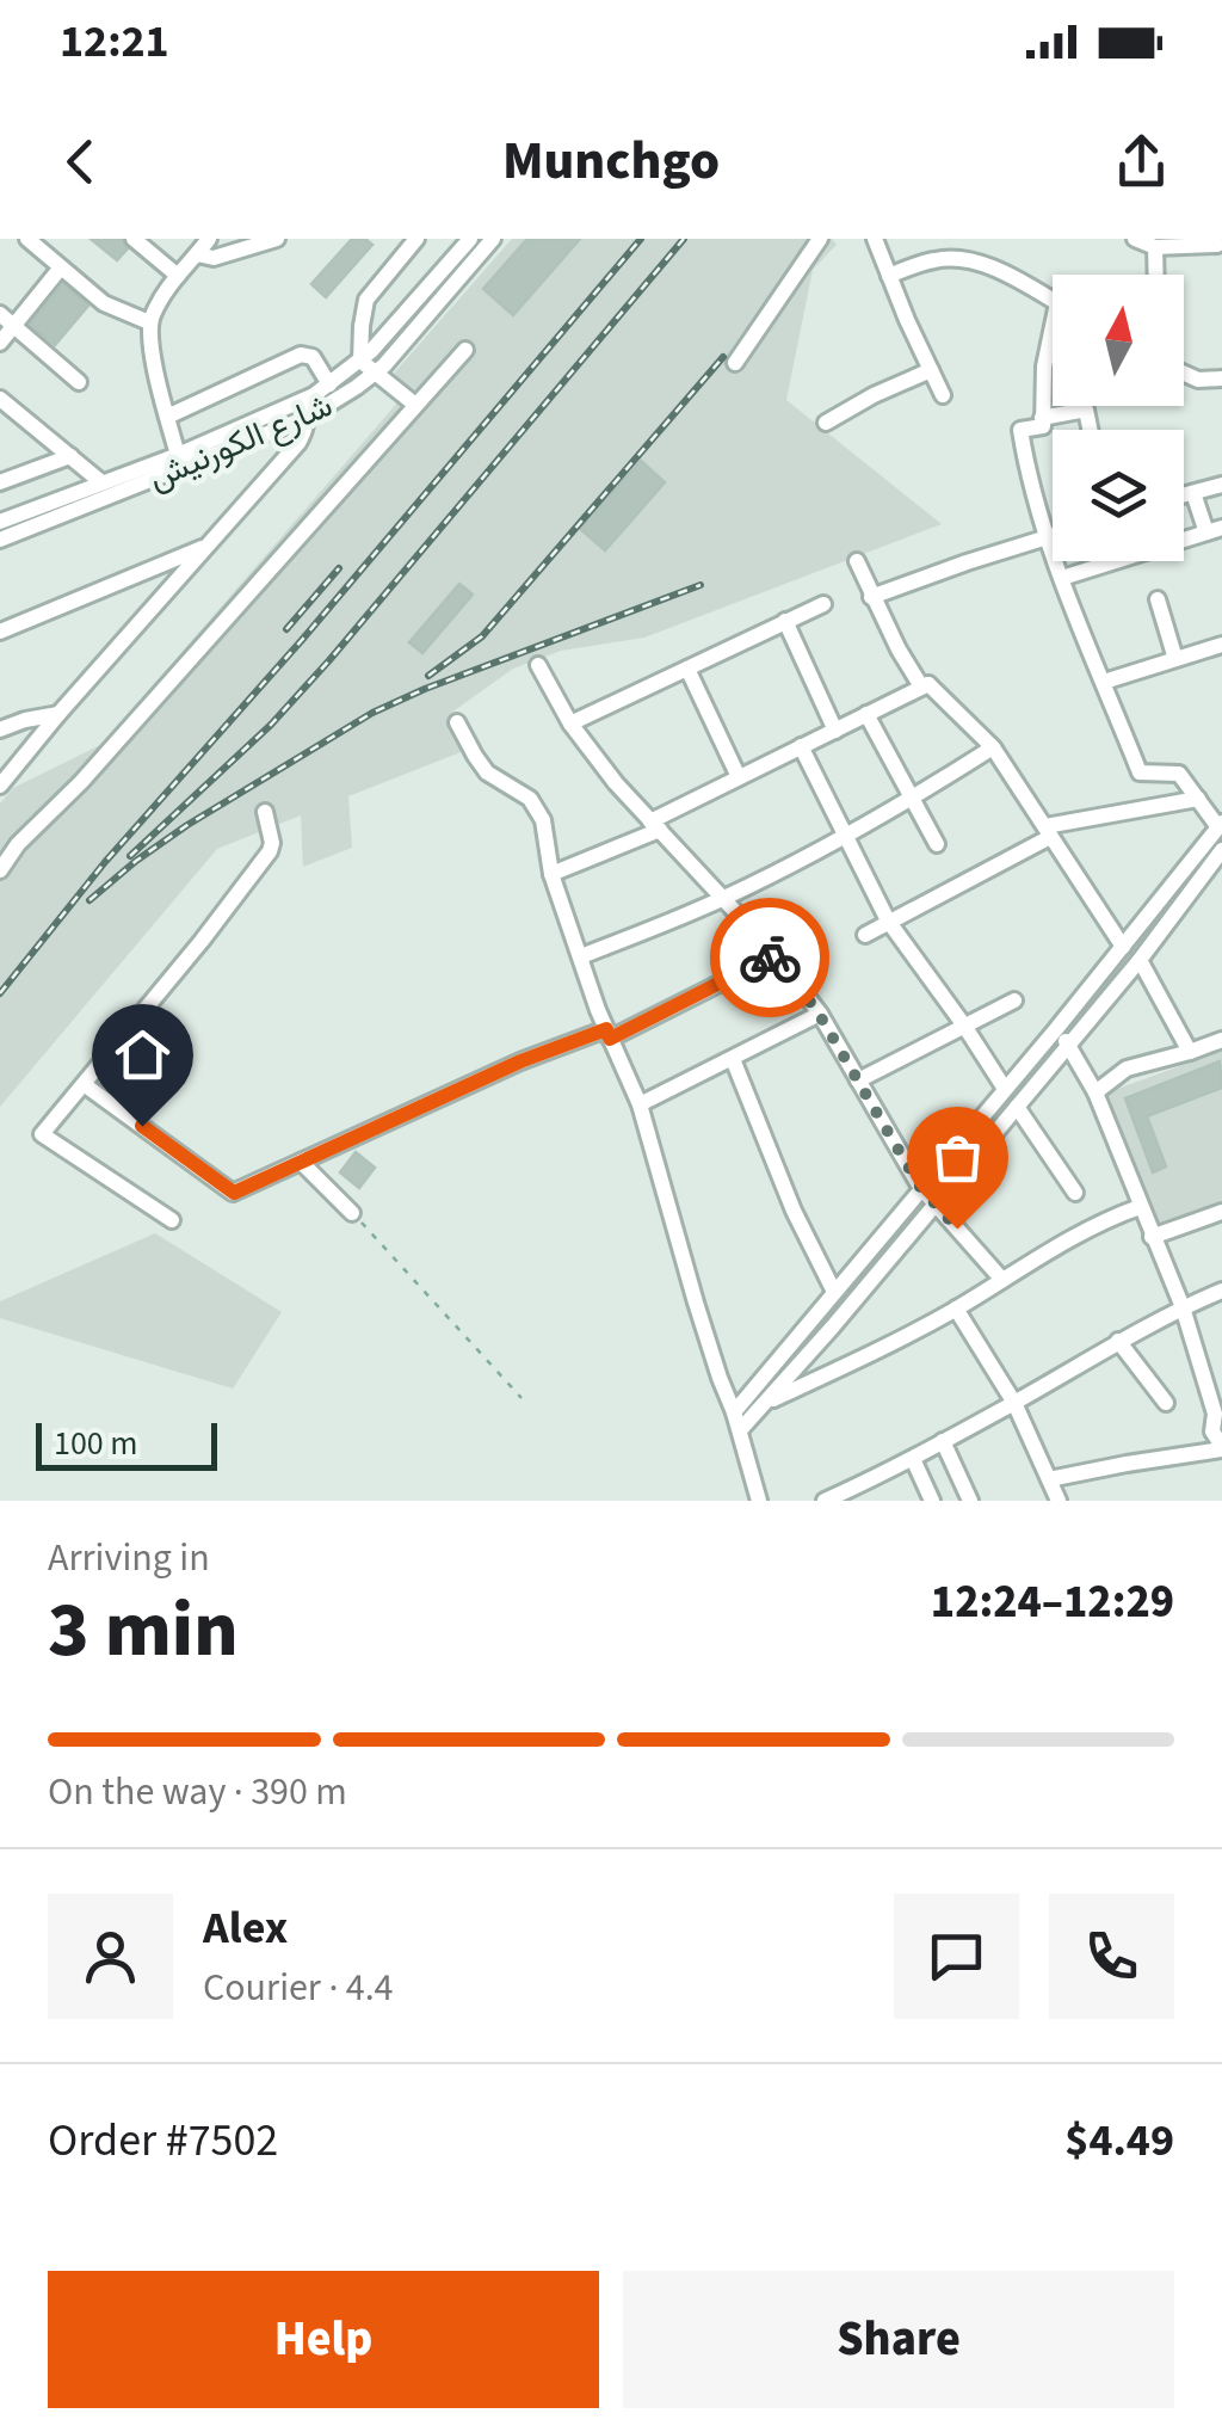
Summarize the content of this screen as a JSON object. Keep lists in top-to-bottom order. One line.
{"streets":{"street":["شارع الكورنيش"]},"scale_bar":"100 m","north":"top","page":{"status":"12:21","header":"Munchgo","scale":"100 m","heading":["3 min","Arriving in","12:24–12:29"],"panel":["Alex","Courier · 4.4","Order #7502","$4.49"],"bar":"On the way · 390 m","buttons":["Help","Share"]}}
